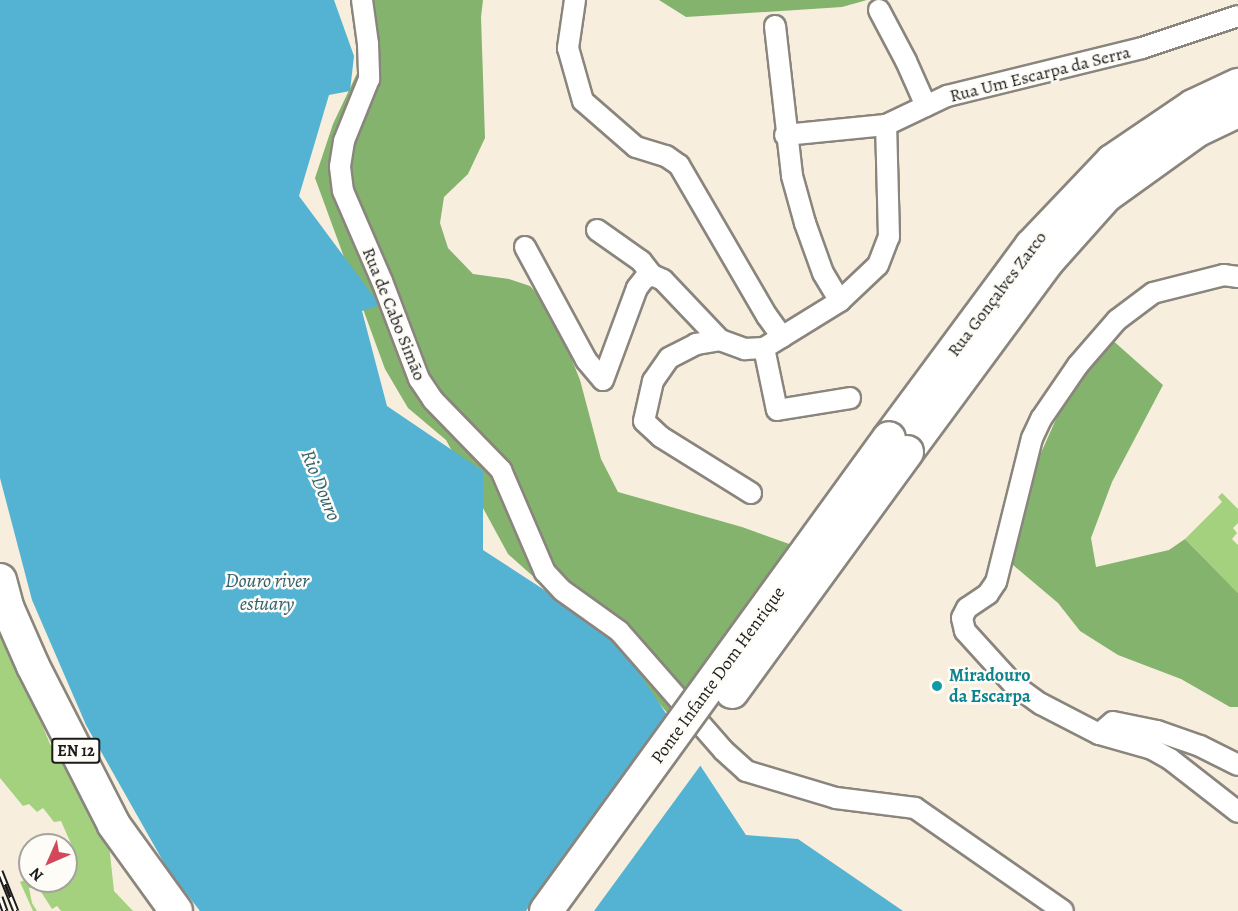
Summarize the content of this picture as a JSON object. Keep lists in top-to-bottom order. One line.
{"streets":{"main road":["Rua Gonçalves Zarco","Ponte Infante Dom Henrique","EN 12"],"street":["Rua Um Escarpa da Serra","Rua de Cabo Simão"]},"crossings":[["Rua Gonçalves Zarco","Ponte Infante Dom Henrique"]],"water":["Rio Douro","Douro river estuary"],"places":["Miradouro da Escarpa"],"north":"bottom left"}
